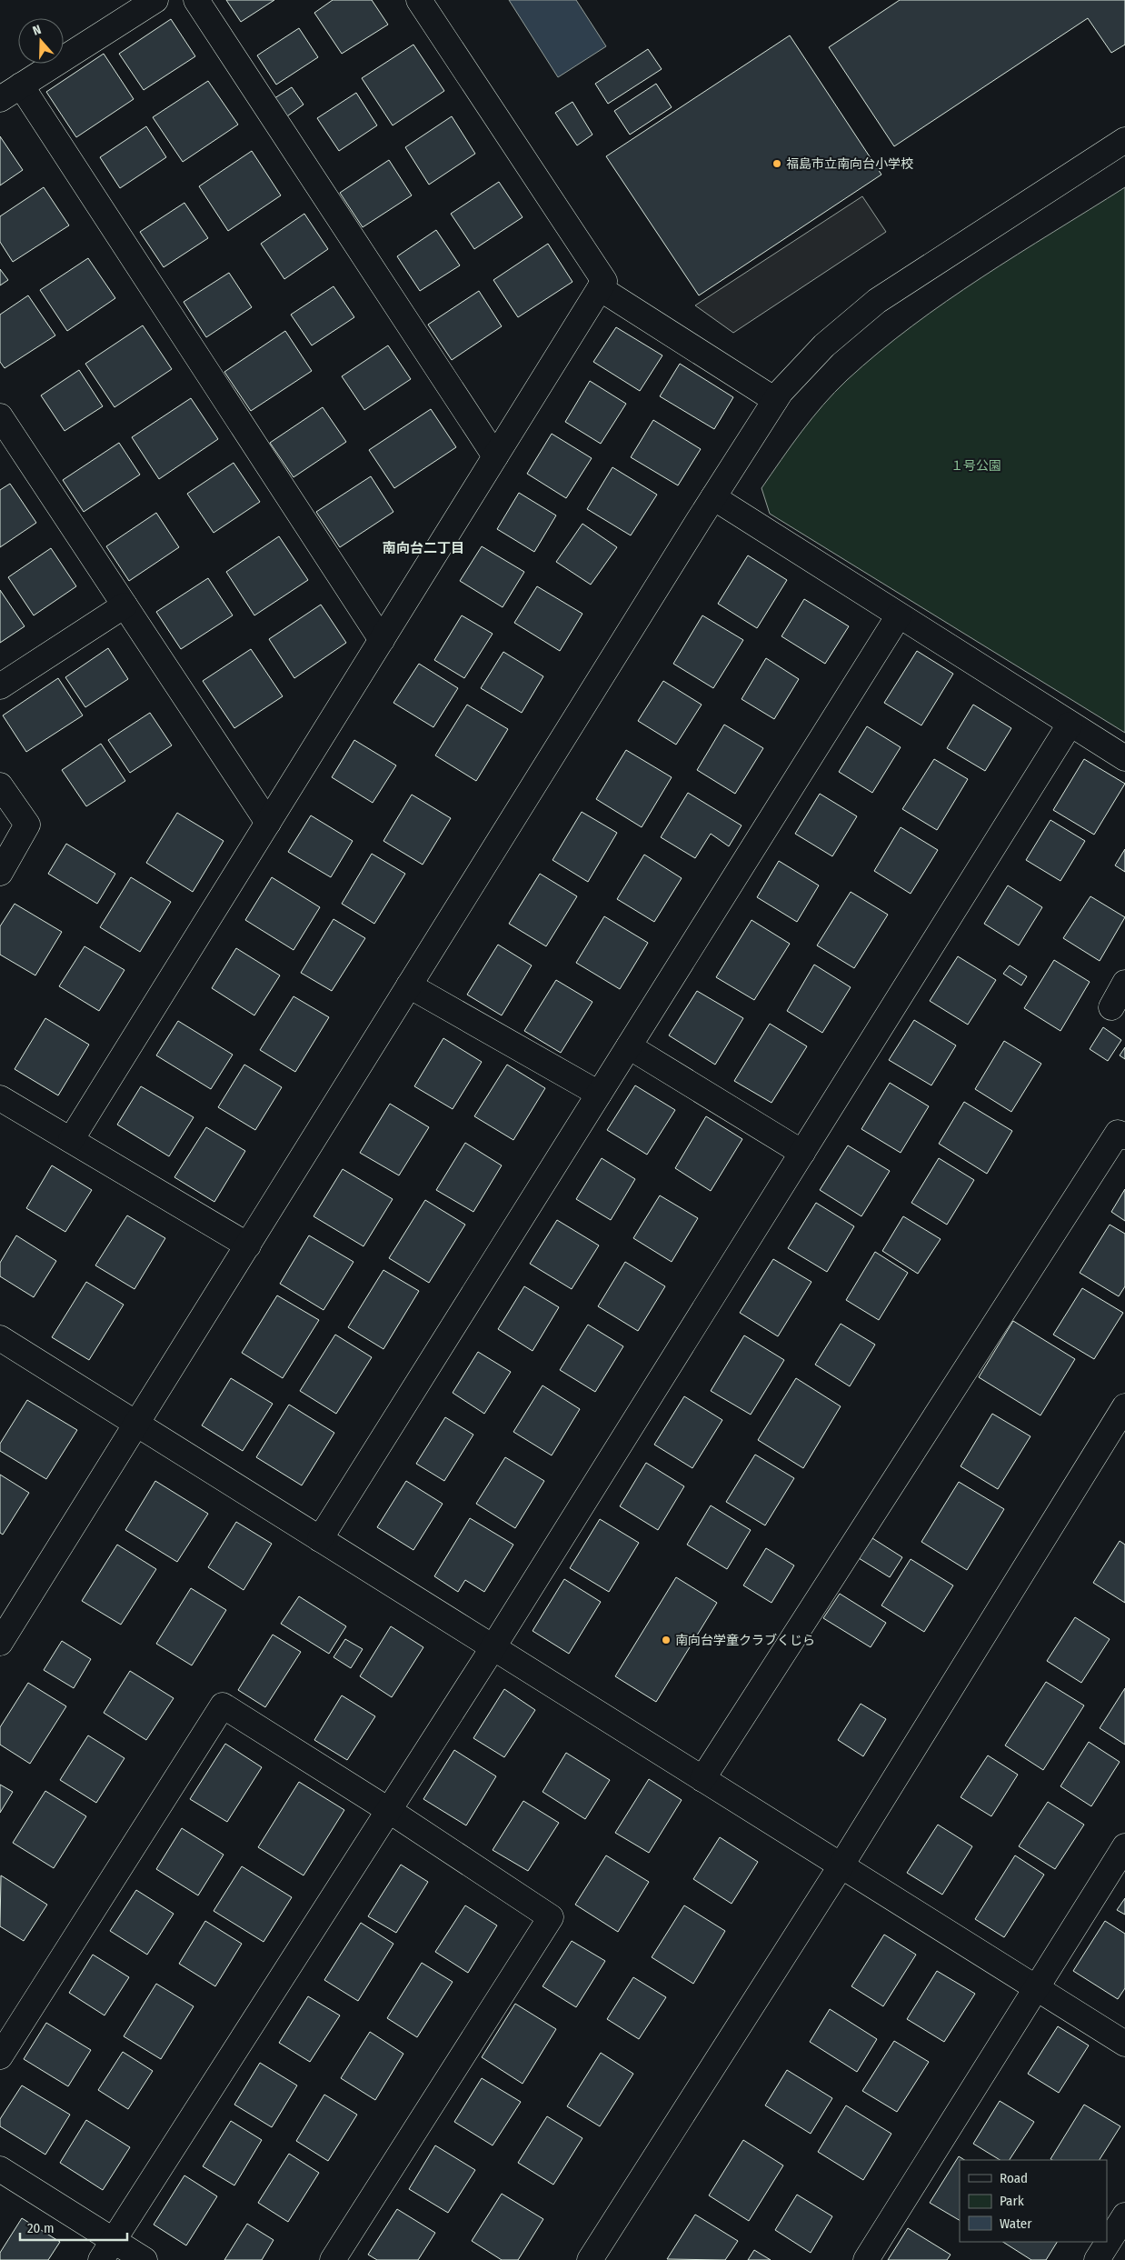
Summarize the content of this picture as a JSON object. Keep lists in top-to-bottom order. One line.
{"districts":["南向台二丁目"],"parks":["１号公園"],"places":["福島市立南向台小学校","南向台学童クラブくじら"],"legend":["Road","Park","Water"],"scale_bar":"20 m","north":"top"}
